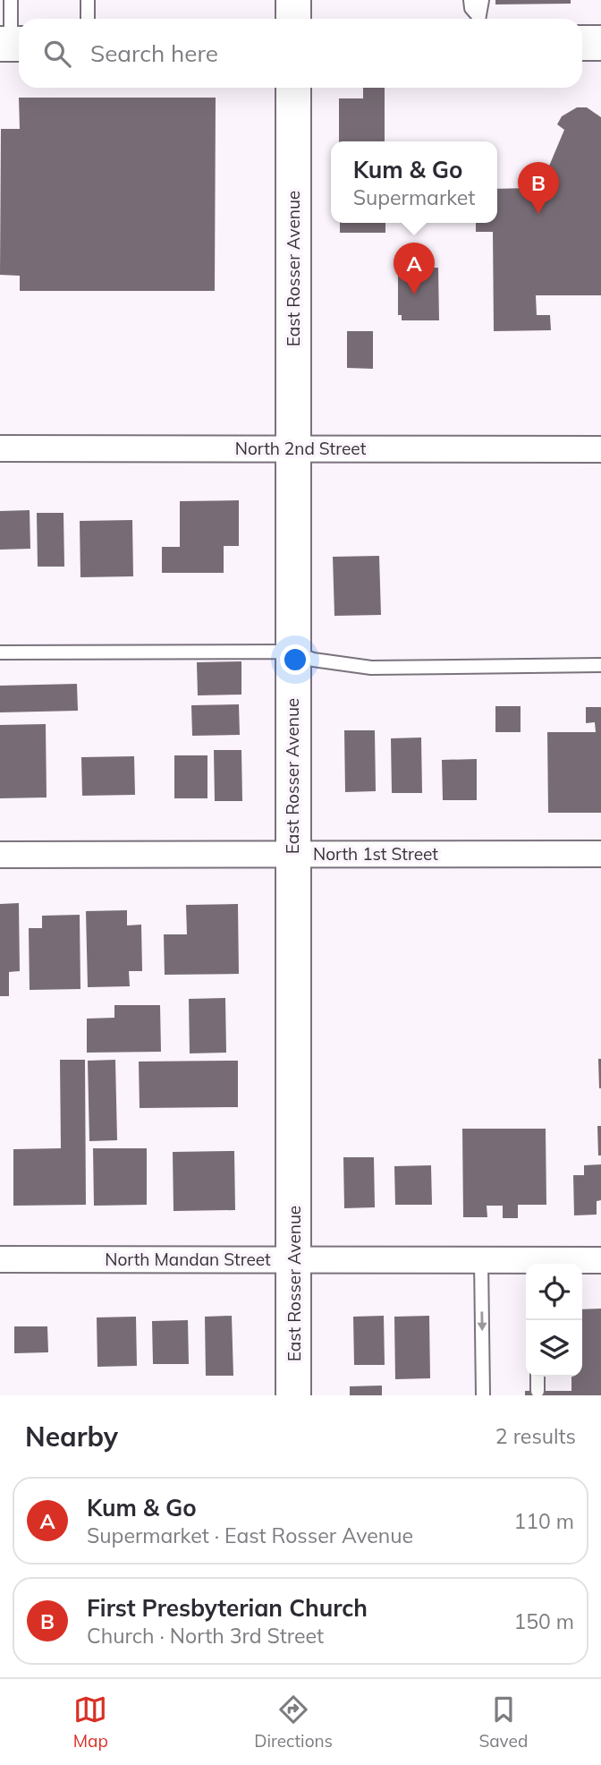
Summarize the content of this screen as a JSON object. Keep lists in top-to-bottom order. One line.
{"streets":{"street":["East Rosser Avenue","North 2nd Street","North 1st Street","North Mandan Street"]},"crossings":[["East Rosser Avenue","North 2nd Street"],["East Rosser Avenue","North 1st Street"],["East Rosser Avenue","North Mandan Street"]],"page":{"search":"Search here","popup":["Kum & Go","Supermarket"],"pins":["B","A"],"heading":["Nearby","2 results"],"list":[{"mark":"A","name":"Kum & Go","note":"Supermarket · East Rosser Avenue","value":"110 m"},{"mark":"B","name":"First Presbyterian Church","note":"Church · North 3rd Street","value":"150 m"}],"nav":["Map","Directions","Saved"]}}
